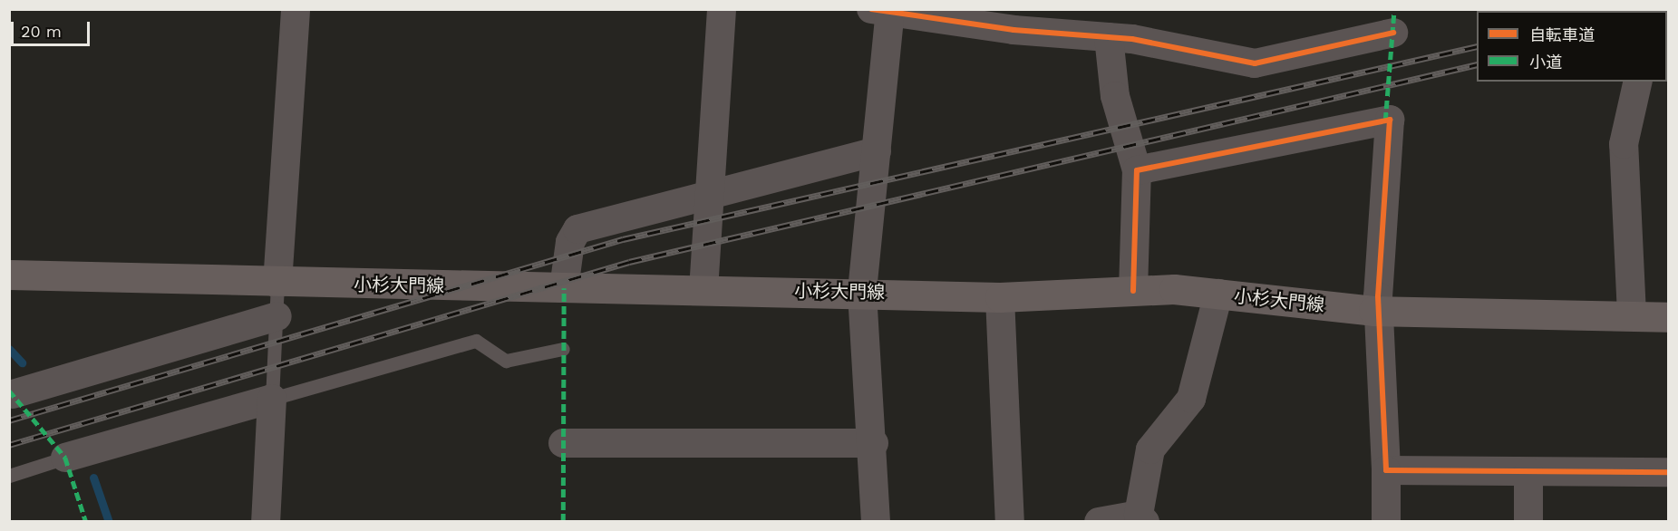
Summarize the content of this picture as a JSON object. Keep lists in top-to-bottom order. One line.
{"streets":{"main road":["小杉大門線"]},"legend":["自転車道","小道"],"scale_bar":"20 m"}
